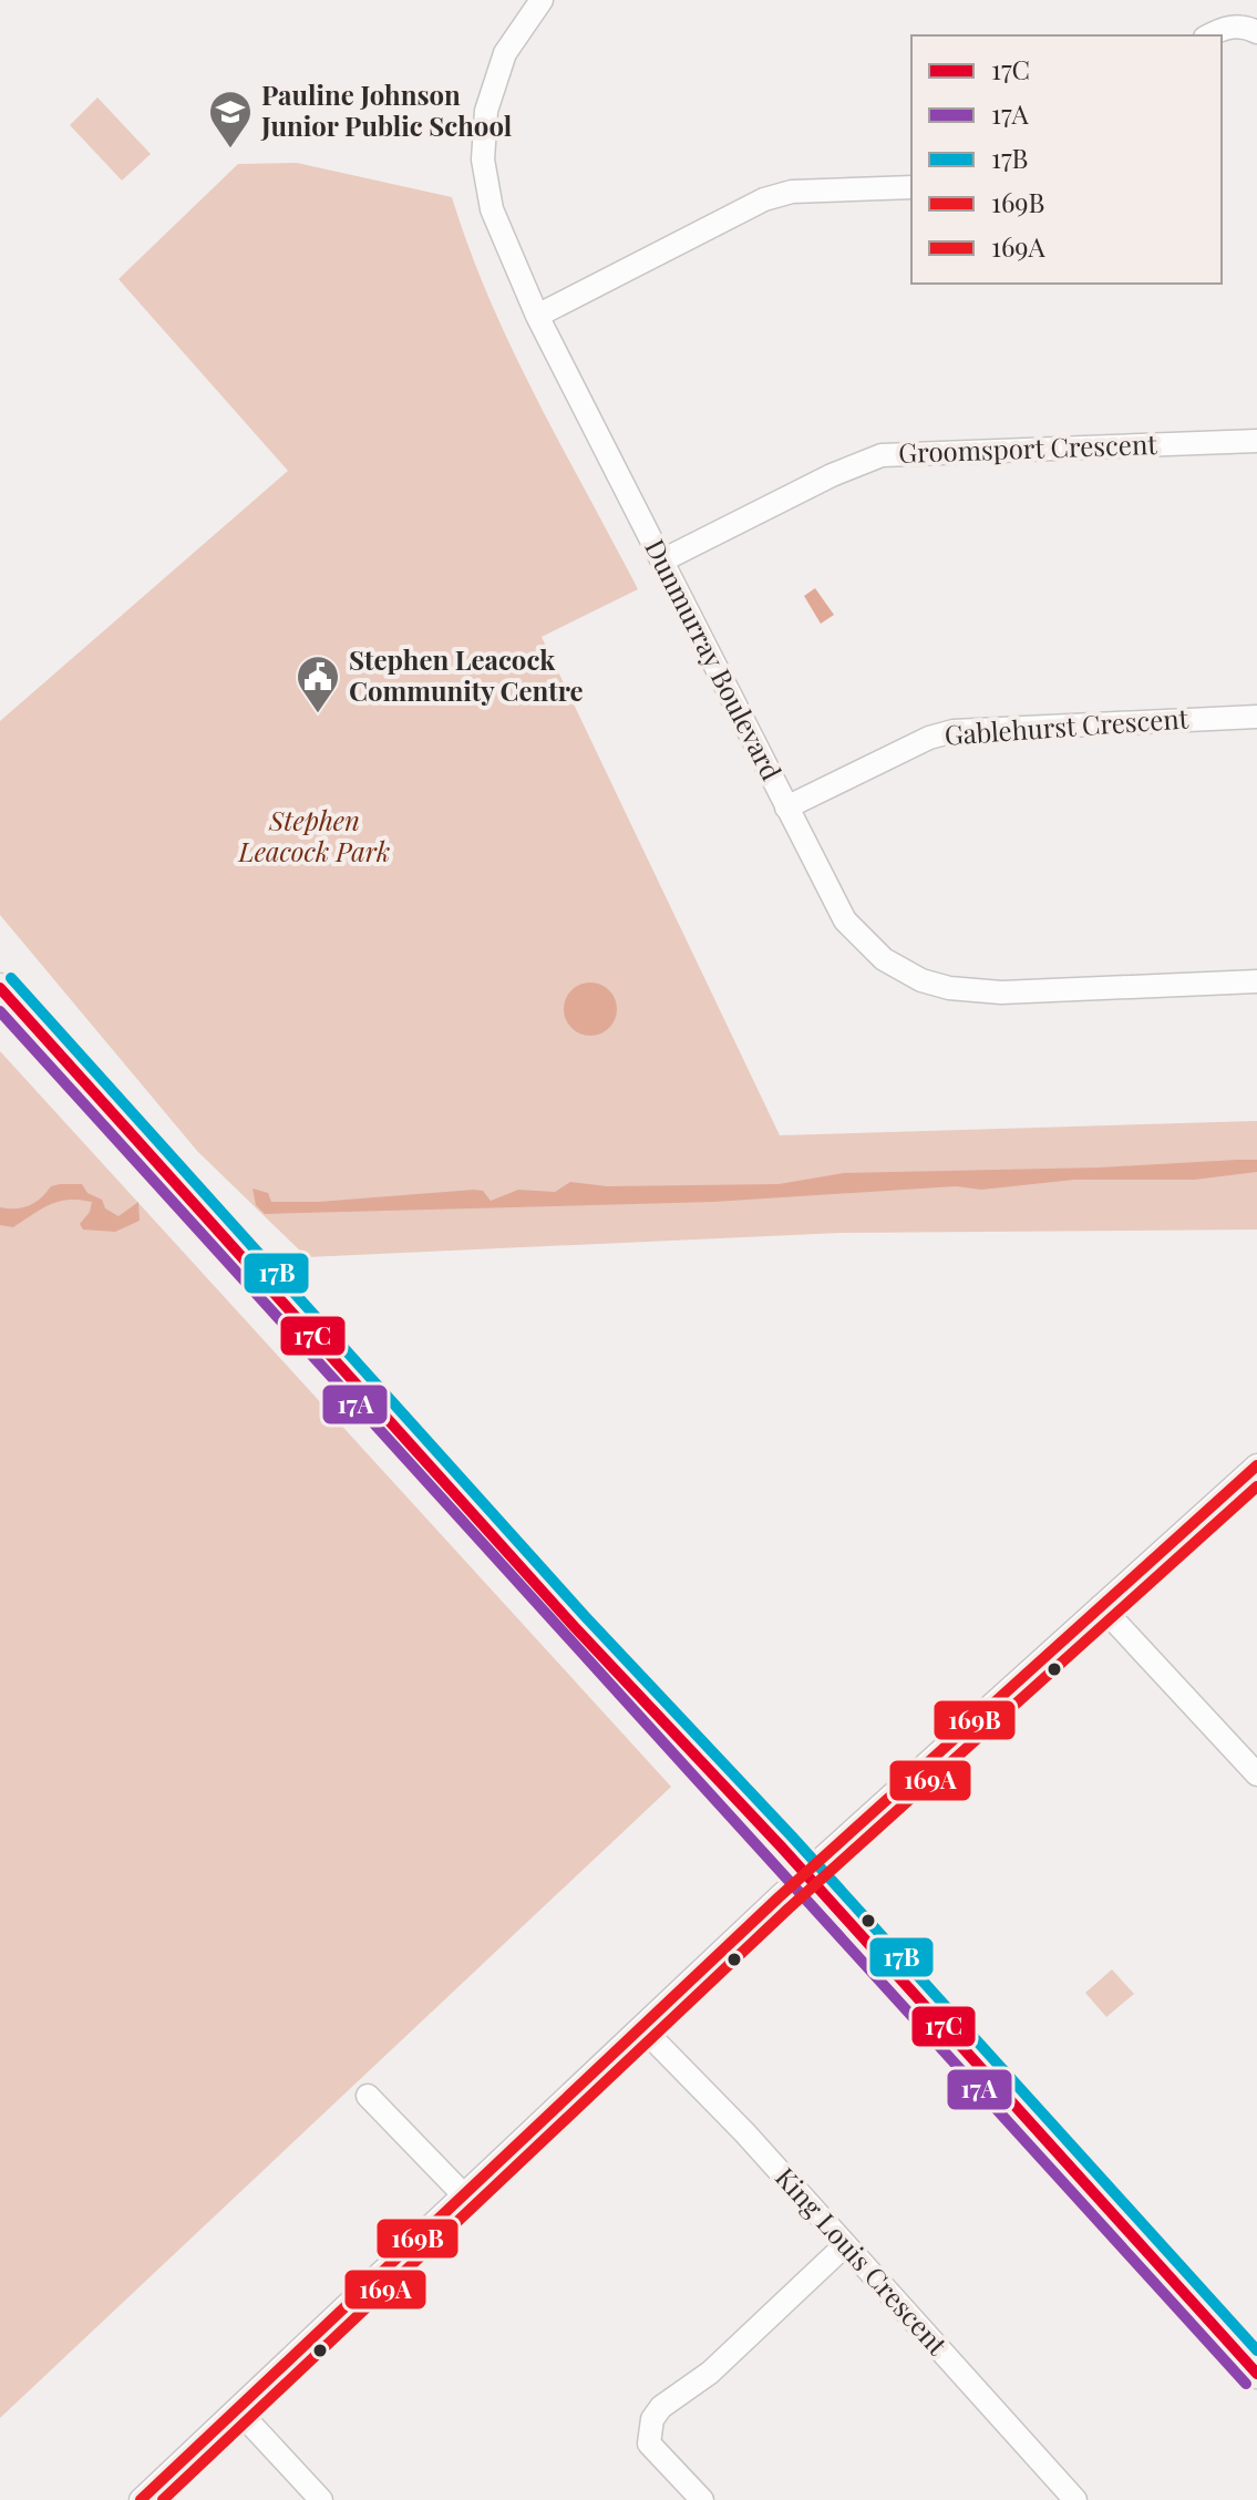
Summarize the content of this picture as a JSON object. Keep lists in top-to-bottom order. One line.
{"streets":{"street":["Groomsport Crescent","Dunmurray Boulevard","Gablehurst Crescent","King Louis Crescent"]},"crossings":[["Groomsport Crescent","Dunmurray Boulevard"],["Dunmurray Boulevard","Gablehurst Crescent"]],"parks":["Stephen Leacock Park"],"places":{"school or university":["Pauline Johnson Junior Public School"],"public building":["Stephen Leacock Community Centre"]},"lines":["transit line 17B","transit line 17C","transit line 17A","transit line 169B","transit line 169A"],"legend":["17C","17A","17B","169B","169A"]}
